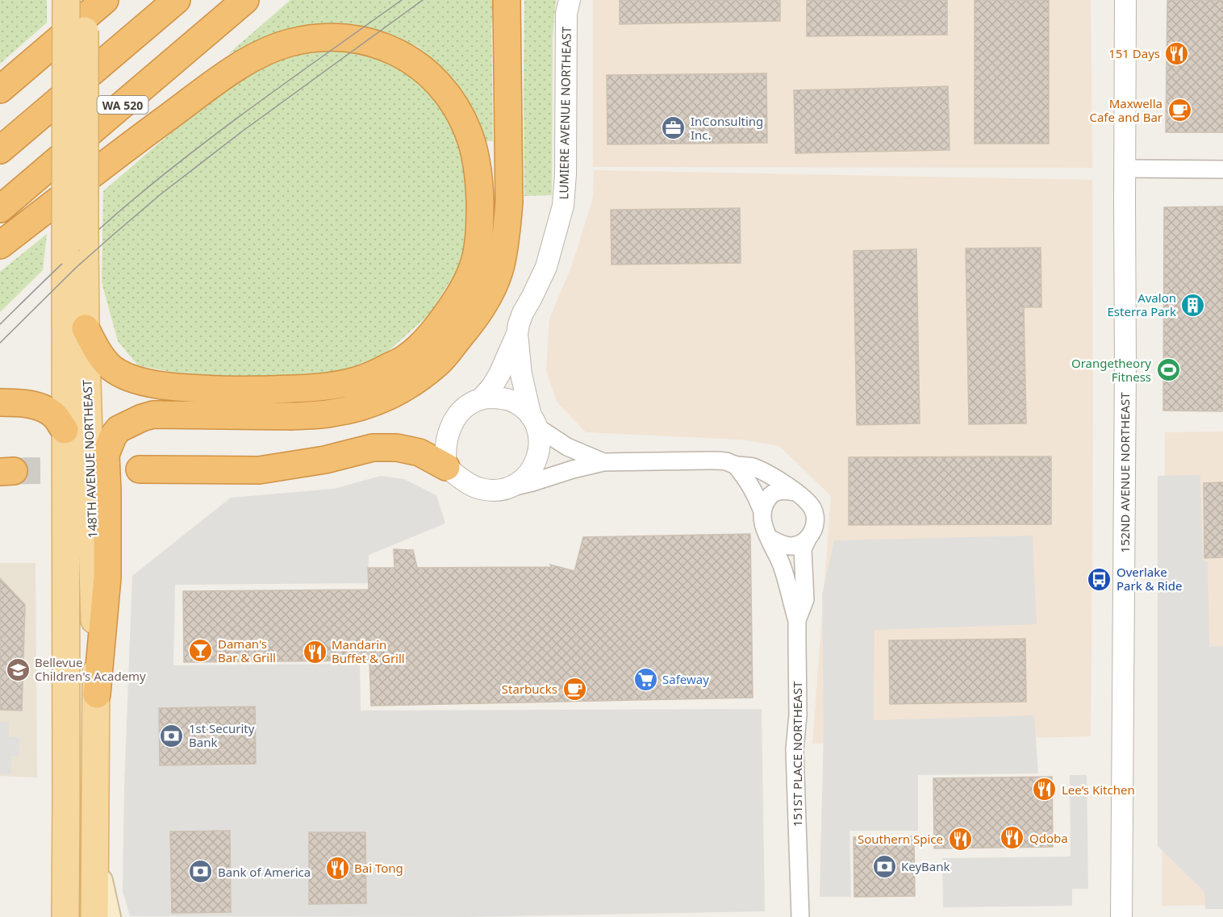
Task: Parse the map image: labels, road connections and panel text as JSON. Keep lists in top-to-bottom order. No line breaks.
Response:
{"streets":{"highway":["WA 520"],"main road":["148TH AVENUE NORTHEAST"],"street":["LUMIERE AVENUE NORTHEAST","152ND AVENUE NORTHEAST","151ST PLACE NORTHEAST"]},"places":{"restaurant":["151 Days","Mandarin Buffet & Grill","Lee’s Kitchen","Qdoba","Southern Spice","Bai Tong"],"cafe":["Maxwella Cafe and Bar","Starbucks"],"office":["InConsulting Inc."],"building":["Avalon Esterra Park"],"sports":["Orangetheory Fitness"],"bus stop":["Overlake Park & Ride"],"bar":["Daman's Bar & Grill"],"school or university":["Bellevue Children's Academy"],"supermarket":["Safeway"],"bank":["1st Security Bank","KeyBank","Bank of America"]}}
